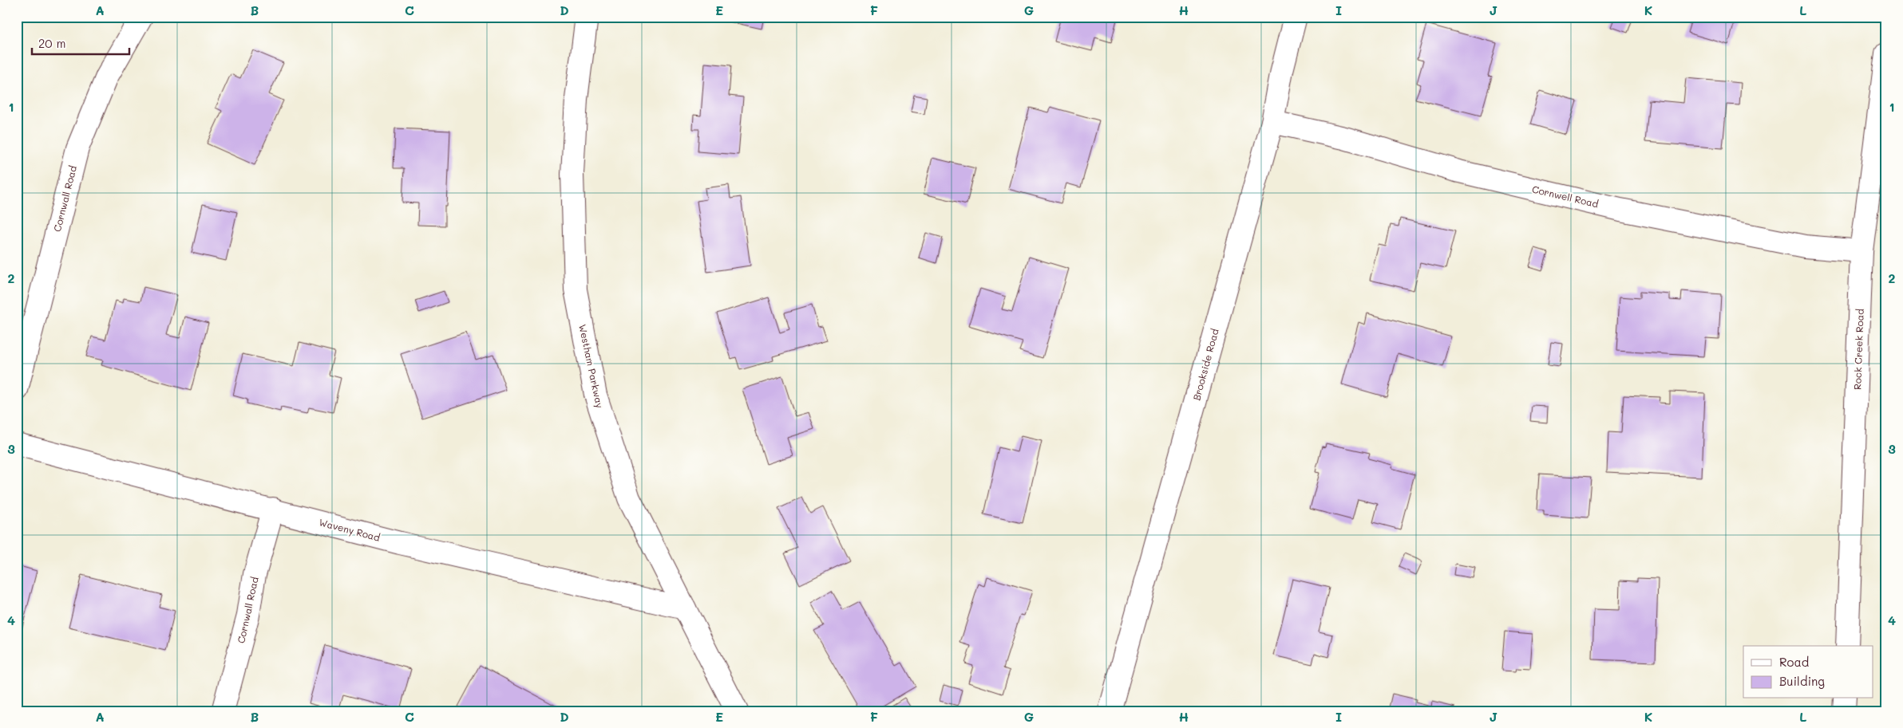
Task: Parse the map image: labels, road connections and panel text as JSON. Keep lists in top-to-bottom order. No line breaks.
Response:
{"streets":{"street":["Cornwell Road","Cornwall Road","Rock Creek Road","Brookside Road","Westham Parkway","Waveny Road"]},"crossings":[["Cornwell Road","Rock Creek Road"],["Cornwell Road","Brookside Road"],["Cornwall Road","Waveny Road"],["Westham Parkway","Waveny Road"]],"legend":["Road","Building"],"scale_bar":"20 m","grid":{"columns":["A","B","C","D","E","F","G","H","I","J","K","L"],"rows":["1","2","3","4"]}}
